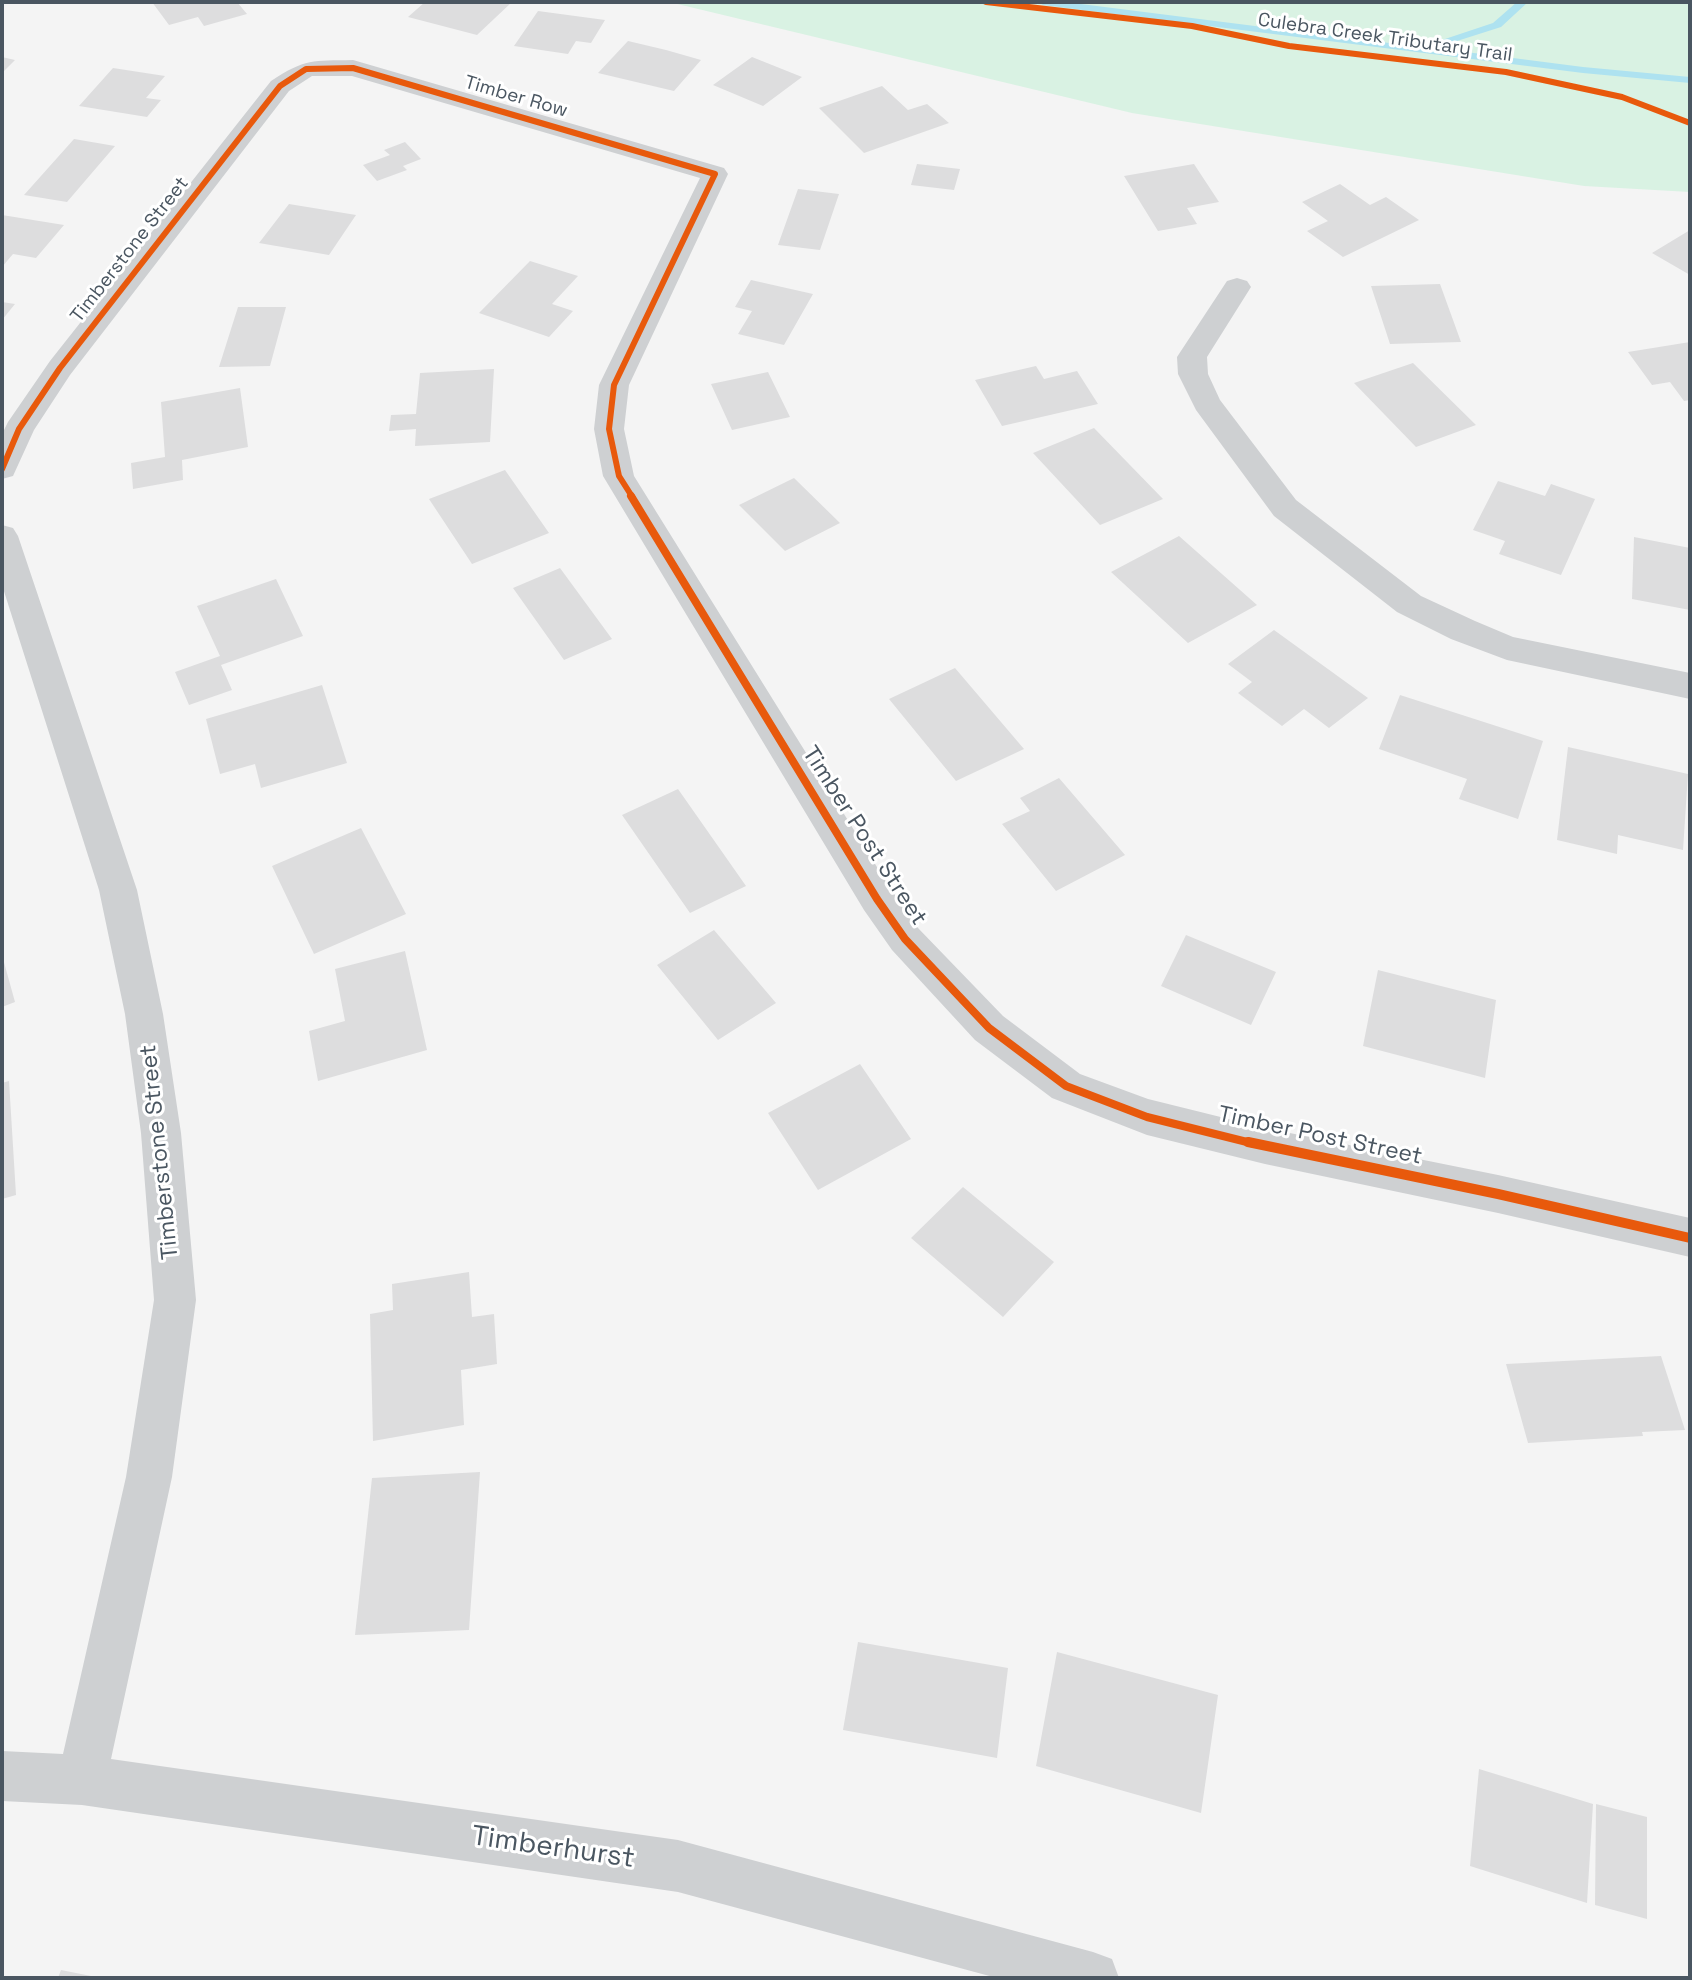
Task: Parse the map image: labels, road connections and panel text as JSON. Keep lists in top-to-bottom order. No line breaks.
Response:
{"streets":{"street":["Timber Row","Timberstone Street","Timber Post Street","Timberhurst"],"cycle path":["Culebra Creek Tributary Trail"]},"crossings":[["Timber Row","Timberstone Street"],["Timber Row","Timber Post Street"],["Timberstone Street","Timberhurst"]]}
